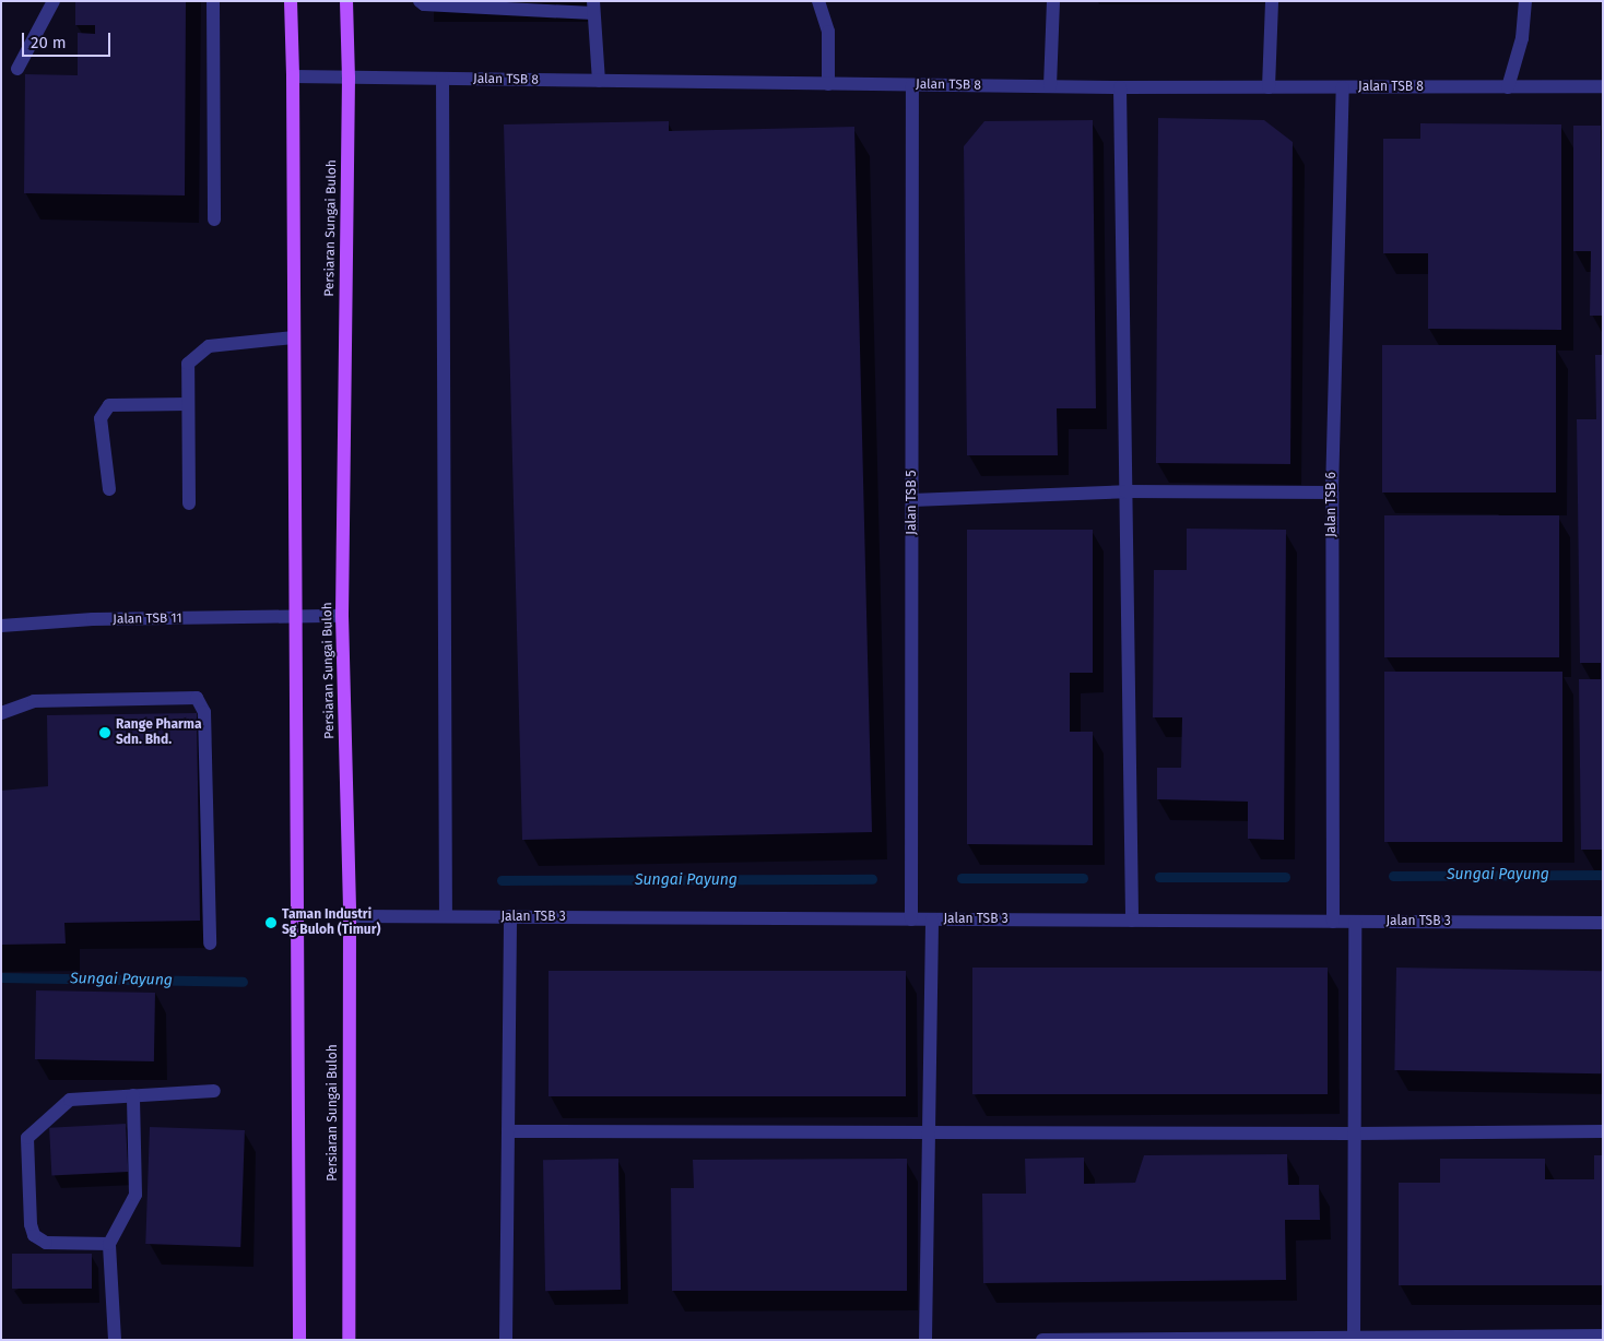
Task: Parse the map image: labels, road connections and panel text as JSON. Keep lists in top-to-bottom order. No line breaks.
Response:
{"streets":{"main road":["Persiaran Sungai Buloh"],"street":["Jalan TSB 8","Jalan TSB 5","Jalan TSB 6","Jalan TSB 11","Jalan TSB 3"]},"crossings":[["Jalan TSB 8","Persiaran Sungai Buloh"],["Jalan TSB 8","Jalan TSB 5"],["Jalan TSB 8","Jalan TSB 6"],["Persiaran Sungai Buloh","Jalan TSB 11"],["Persiaran Sungai Buloh","Jalan TSB 3"],["Jalan TSB 5","Jalan TSB 3"],["Jalan TSB 6","Jalan TSB 3"]],"water":["Sungai Payung"],"places":["Range Pharma Sdn. Bhd.","Taman Industri Sg Buloh (Timur)"],"scale_bar":"20 m"}
